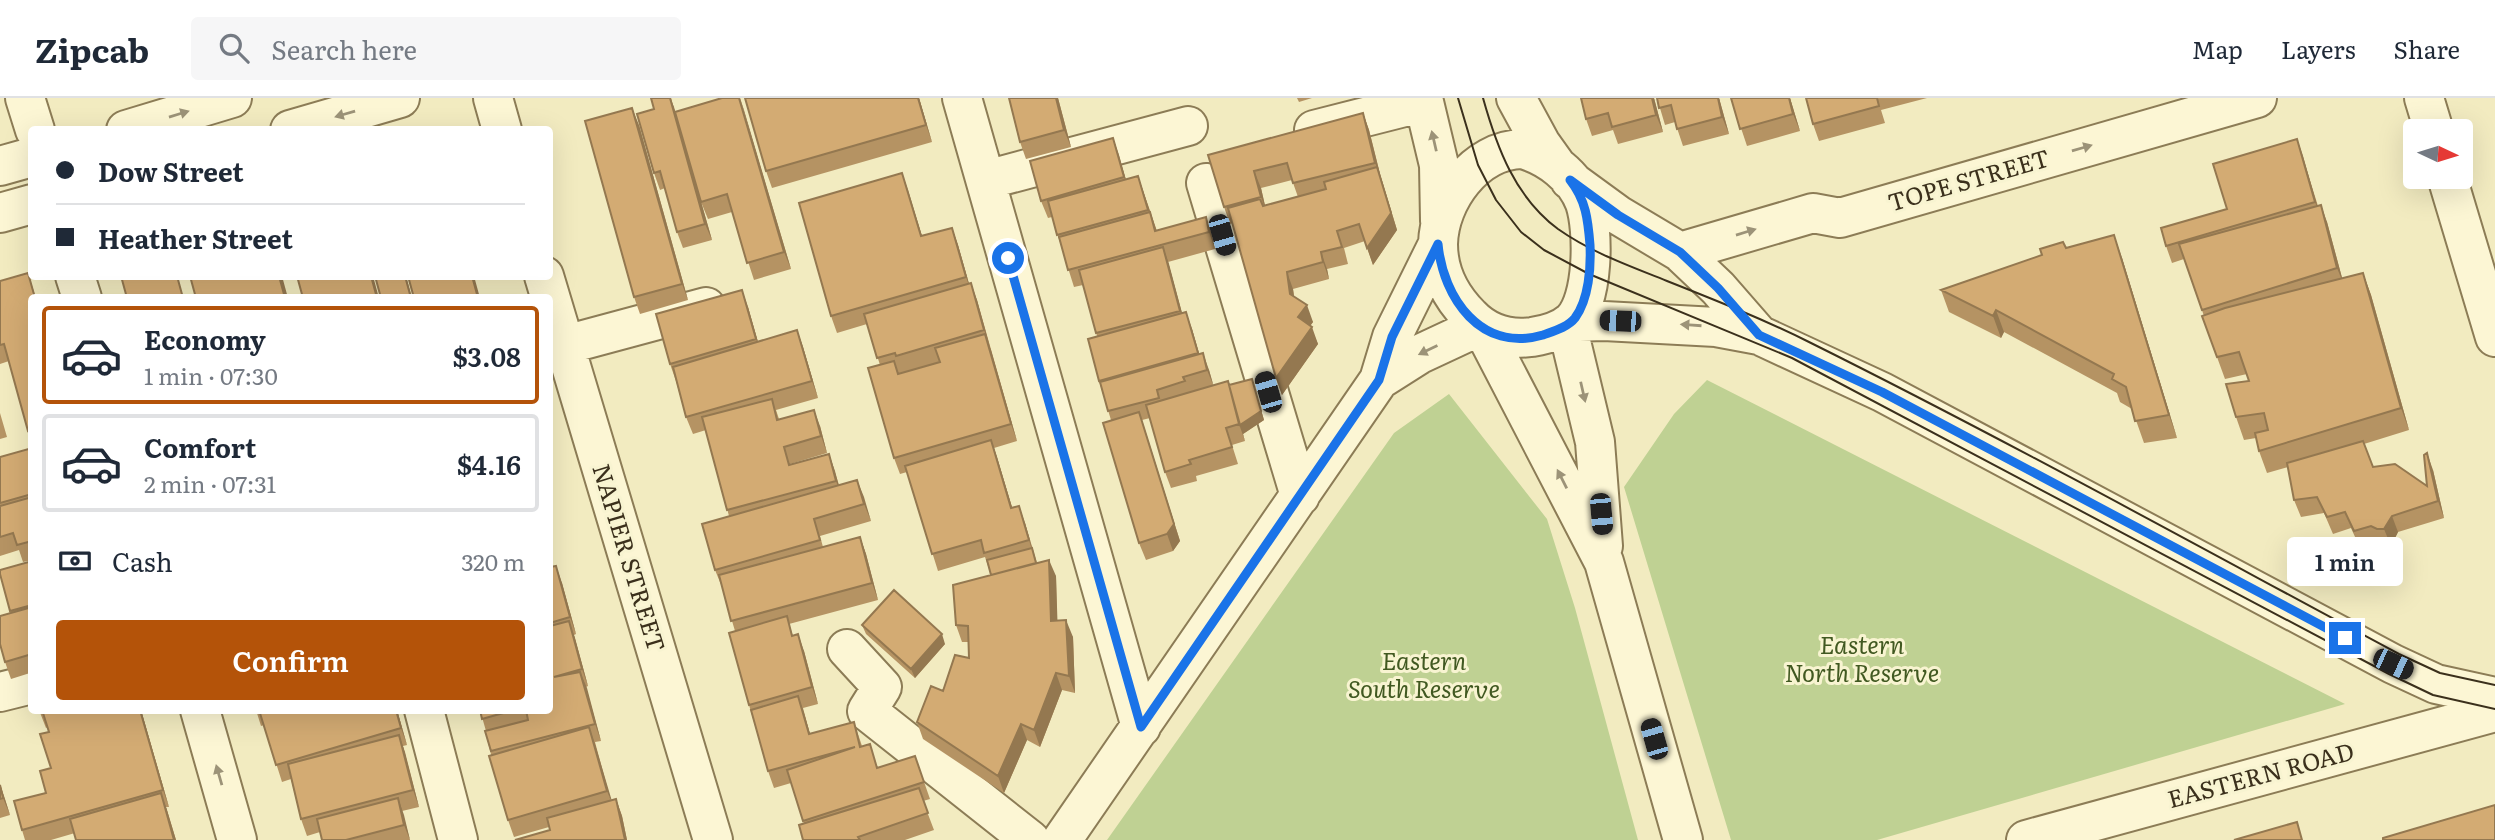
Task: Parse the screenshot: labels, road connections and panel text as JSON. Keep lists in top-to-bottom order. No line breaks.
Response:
{"streets":{"street":["TOPE STREET","NAPIER STREET","EASTERN ROAD"]},"one_way":["TOPE STREET"],"parks":["Eastern North Reserve","Eastern South Reserve"],"north":"right","page":{"header":"Zipcab","search":"Search here","nav":["Map","Layers","Share"],"banner":["Dow Street","Heather Street"],"list":[{"name":"Economy","note":"1 min · 07:30","value":"$3.08"},{"name":"Comfort","note":"2 min · 07:31","value":"$4.16"}],"pay":["Cash","320 m"],"bubble":"1 min","buttons":"Confirm"}}
